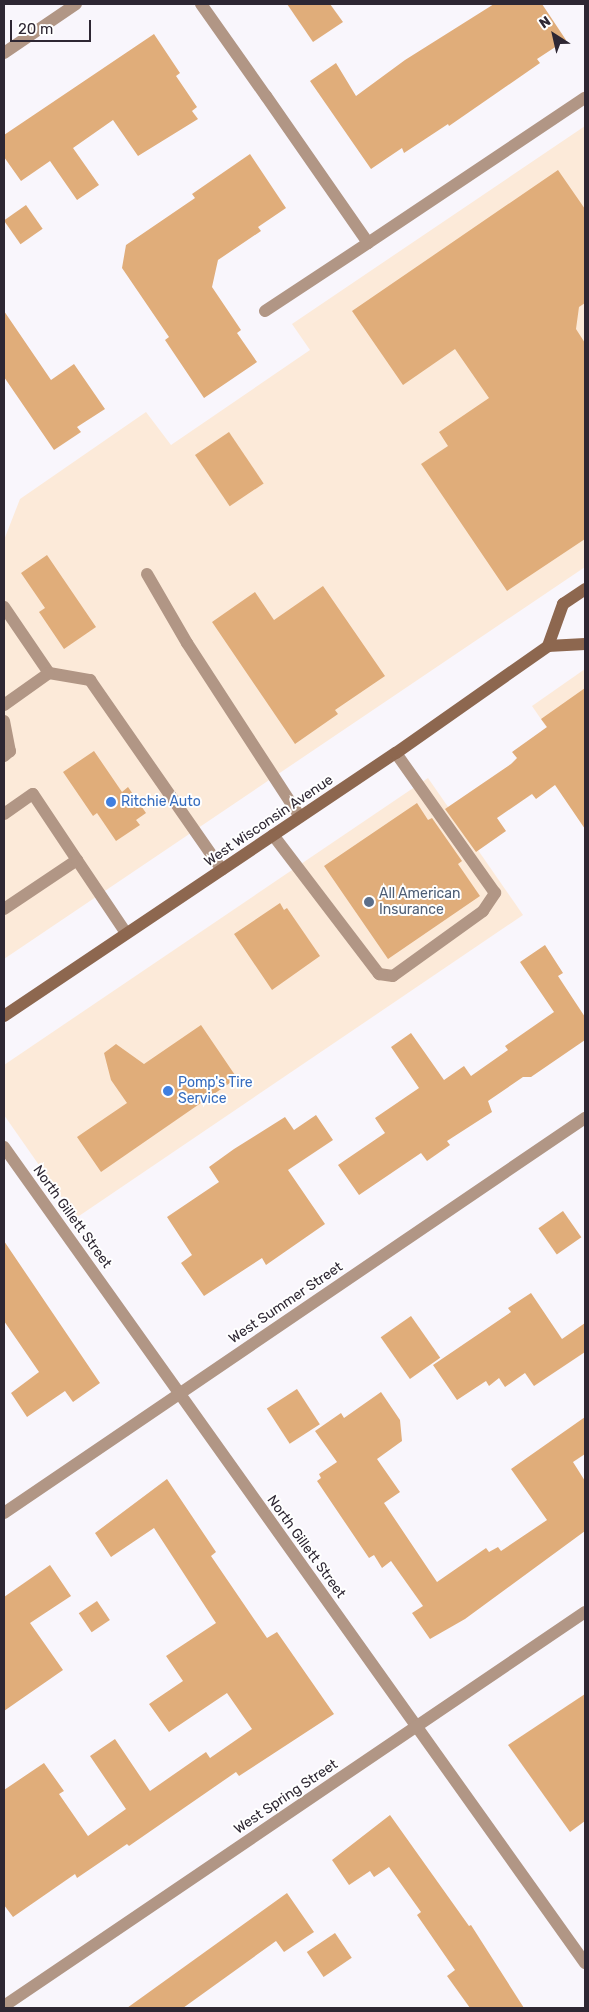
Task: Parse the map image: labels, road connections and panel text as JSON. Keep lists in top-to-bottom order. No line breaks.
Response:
{"streets":{"main road":["West Wisconsin Avenue"],"street":["North Gillett Street","West Summer Street","West Spring Street"]},"crossings":[["North Gillett Street","West Summer Street"],["North Gillett Street","West Spring Street"]],"places":["Ritchie Auto","All American Insurance","Pomp's Tire Service"],"scale_bar":"20 m","north":"top left"}
